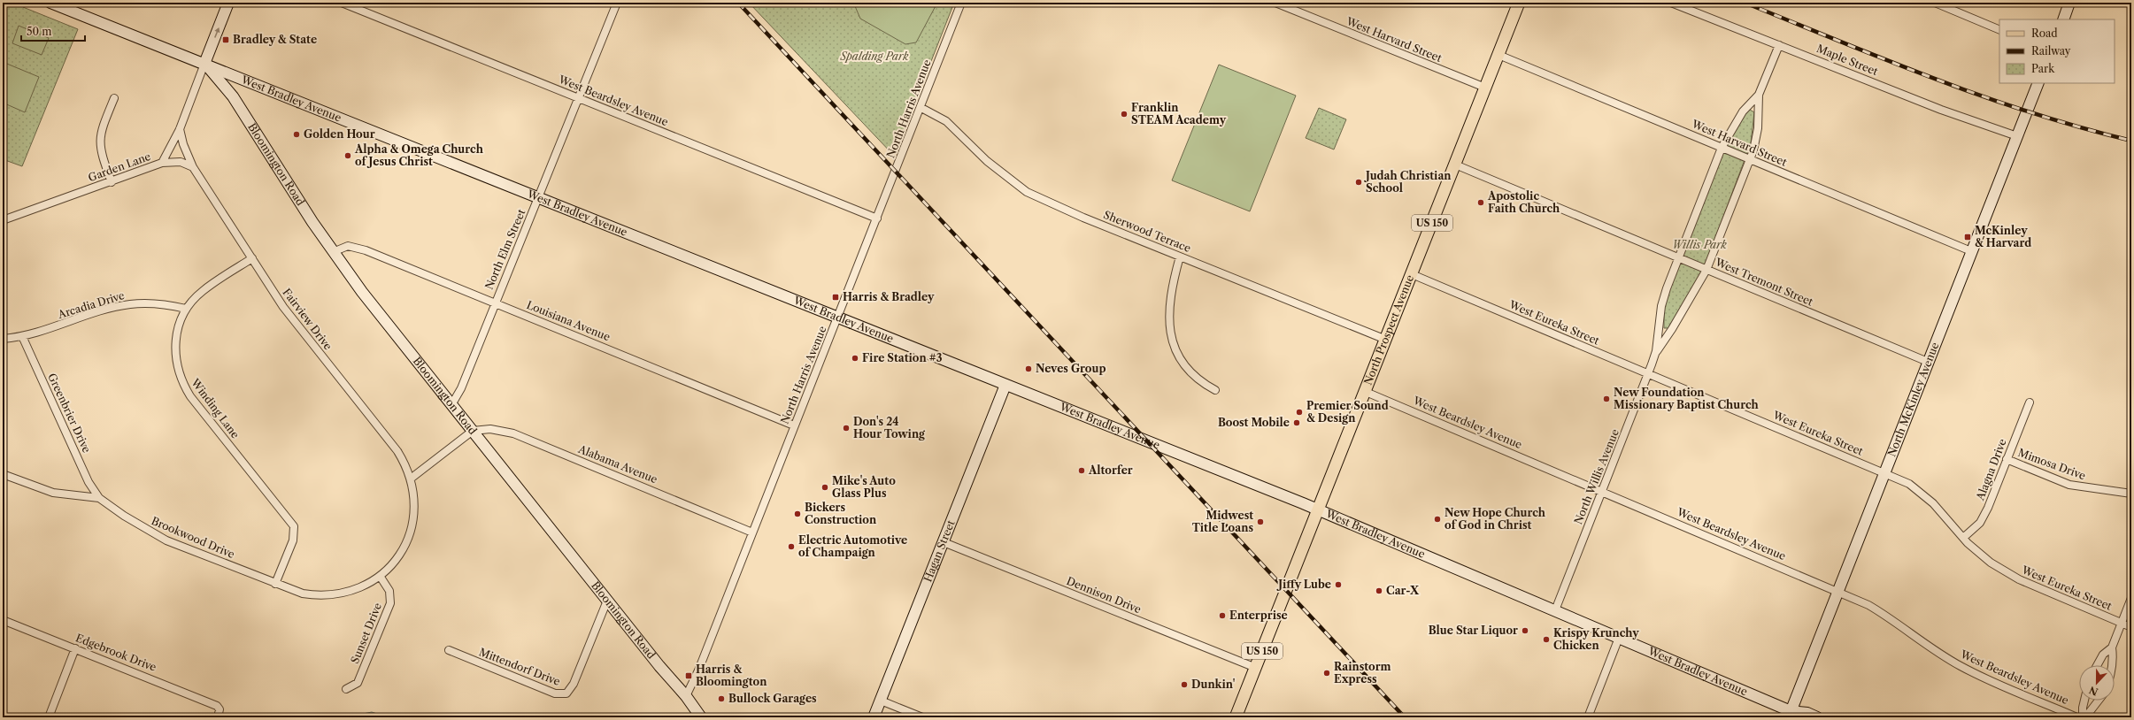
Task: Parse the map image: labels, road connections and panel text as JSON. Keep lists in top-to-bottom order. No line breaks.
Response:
{"streets":{"main road":["West Bradley Avenue","Bloomington Road","US 150","North Prospect Avenue","North McKinley Avenue","Hagan Street"],"street":["West Harvard Street","Maple Street","West Beardsley Avenue","North Harris Avenue","Garden Lane","Sherwood Terrace","North Elm Street","West Tremont Street","Arcadia Drive","Fairview Drive","Louisiana Avenue","West Eureka Street","Winding Lane","Greenbrier Drive","Alabama Avenue","Mimosa Drive","Alagna Drive","North Willis Avenue","Brookwood Drive","Dennison Drive","Sunset Drive","Edgebrook Drive","Mittendorf Drive"]},"crossings":[["West Harvard Street","North Prospect Avenue"],["West Harvard Street","North McKinley Avenue"],["West Harvard Street","North Willis Avenue"],["Maple Street","North McKinley Avenue"],["Maple Street","North Willis Avenue"],["West Bradley Avenue","North Harris Avenue"],["West Bradley Avenue","Bloomington Road"],["West Bradley Avenue","Garden Lane"],["West Bradley Avenue","North Elm Street"],["West Bradley Avenue","North Prospect Avenue"],["West Bradley Avenue","North McKinley Avenue"],["West Bradley Avenue","North Willis Avenue"],["West Bradley Avenue","Hagan Street"],["West Beardsley Avenue","North Harris Avenue"],["West Beardsley Avenue","North Elm Street"],["West Beardsley Avenue","North Prospect Avenue"],["West Beardsley Avenue","North McKinley Avenue"],["West Beardsley Avenue","North Willis Avenue"],["North Harris Avenue","Bloomington Road"],["North Harris Avenue","Sherwood Terrace"],["North Harris Avenue","Louisiana Avenue"],["North Harris Avenue","Alabama Avenue"],["Bloomington Road","Garden Lane"],["Bloomington Road","North Elm Street"],["Bloomington Road","Louisiana Avenue"],["Bloomington Road","Alabama Avenue"],["Bloomington Road","Mittendorf Drive"],["Garden Lane","Fairview Drive"],["Sherwood Terrace","North Prospect Avenue"],["North Elm Street","Louisiana Avenue"],["West Tremont Street","North Prospect Avenue"],["West Tremont Street","North McKinley Avenue"],["West Tremont Street","North Willis Avenue"],["Arcadia Drive","Winding Lane"],["Arcadia Drive","Greenbrier Drive"],["Fairview Drive","Winding Lane"],["West Eureka Street","North Prospect Avenue"],["West Eureka Street","North McKinley Avenue"],["West Eureka Street","Alagna Drive"],["West Eureka Street","North Willis Avenue"],["North Prospect Avenue","Dennison Drive"],["Winding Lane","Brookwood Drive"],["Greenbrier Drive","Brookwood Drive"],["Mimosa Drive","Alagna Drive"],["Brookwood Drive","Sunset Drive"],["Hagan Street","Dennison Drive"]],"parks":["Spalding Park","Willis Park"],"places":{"transit":["Bradley & State","McKinley & Harvard","Harris & Bradley","Harris & Bloomington"],"other":["Franklin STEAM Academy","Golden Hour","Alpha & Omega Church of Jesus Christ","Judah Christian School","Apostolic Faith Church","Fire Station #3","Neves Group","New Foundation Missionary Baptist Church","Premier Sound & Design","Boost Mobile","Don's 24 Hour Towing","Altorfer","Mike's Auto Glass Plus","Bickers Construction","New Hope Church of God in Christ","Midwest Title Loans","Electric Automotive of Champaign","Jiffy Lube","Car-X","Enterprise","Blue Star Liquor","Krispy Krunchy Chicken","Rainstorm Express","Dunkin'","Bullock Garages"]},"legend":["Road","Railway","Park"],"scale_bar":"50 m","north":"bottom"}
